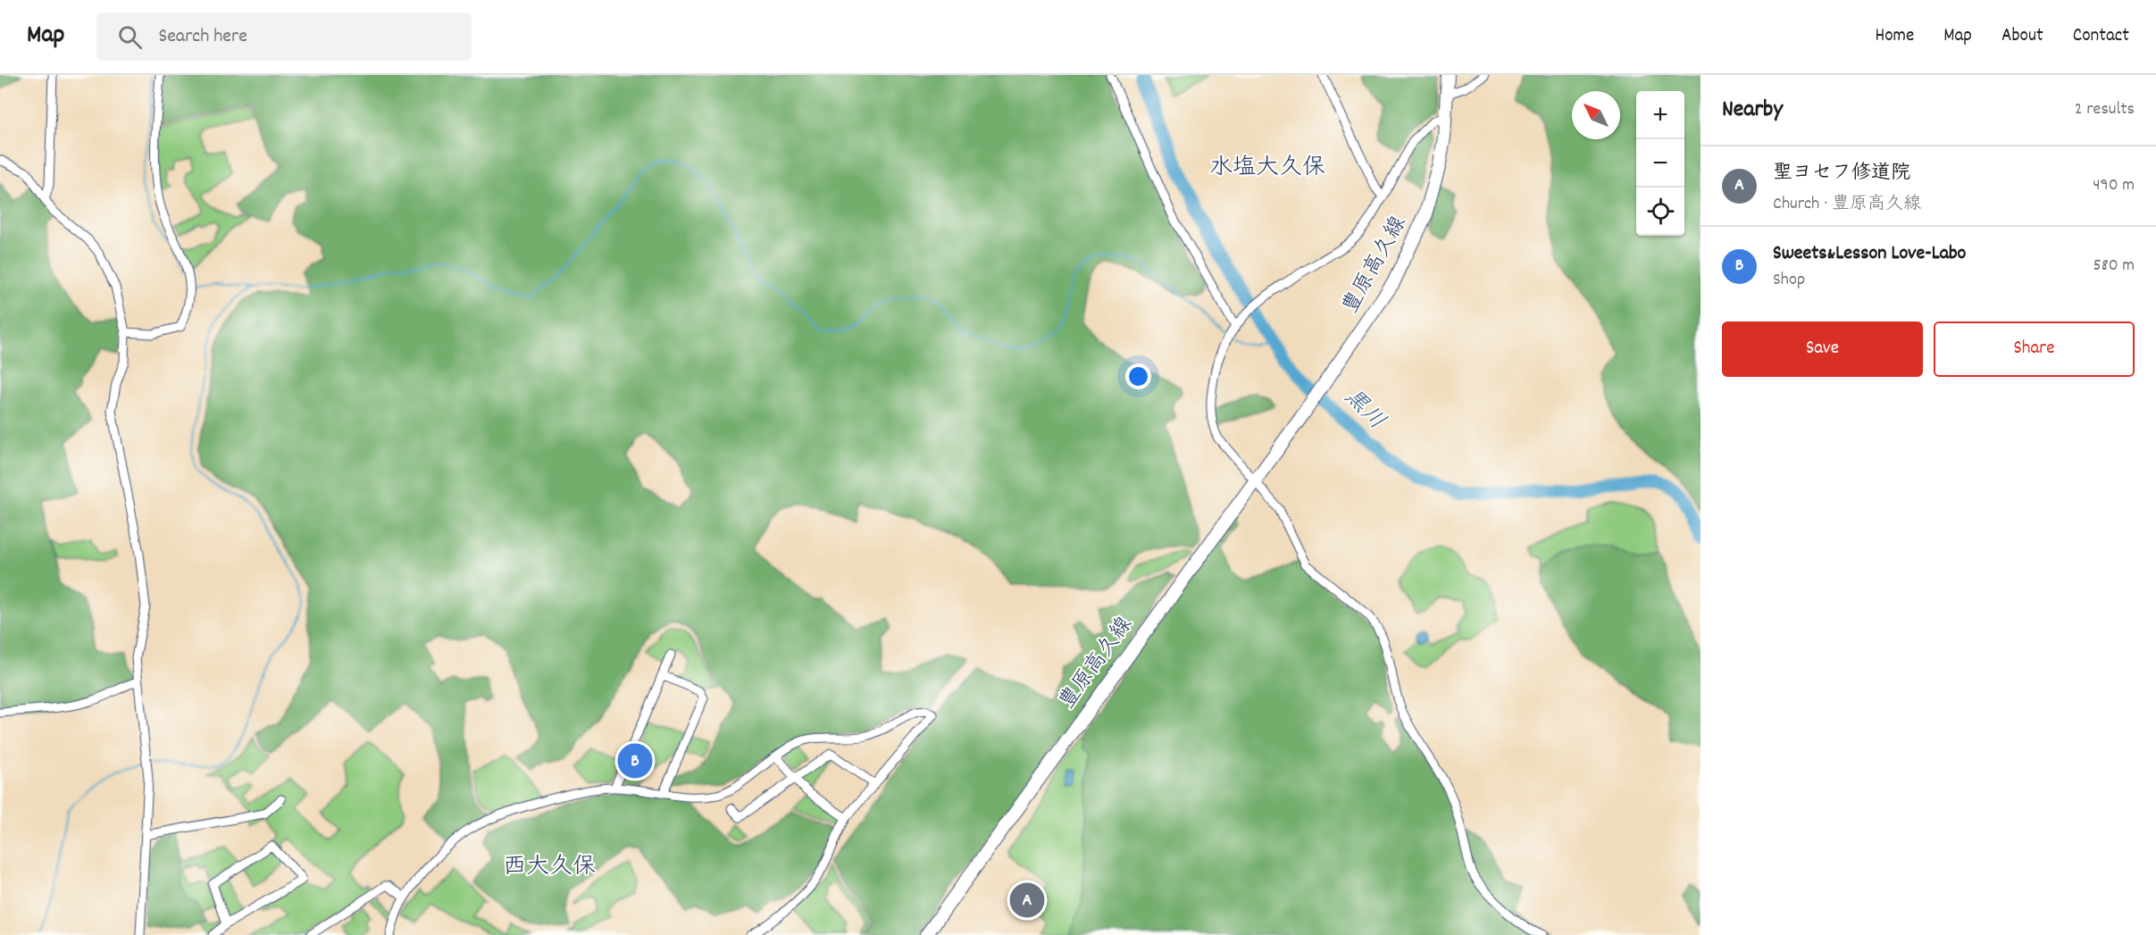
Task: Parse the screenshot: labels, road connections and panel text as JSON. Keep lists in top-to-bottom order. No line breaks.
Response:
{"streets":{"main road":["豊原高久線"]},"districts":["水塩大久保","西大久保"],"water":["黒川"],"north":"top left","page":{"header":"Map","search":"Search here","nav":["Home","Map","About","Contact"],"heading":["Nearby","2 results"],"map_buttons":["+","−"],"list":[{"mark":"A","name":"聖ヨセフ修道院","note":"Church · 豊原高久線","value":"490 m"},{"mark":"B","name":"Sweets&Lesson Love-Labo","note":"Shop","value":"580 m"}],"buttons":["Save","Share"],"pins":["B","A"]}}
